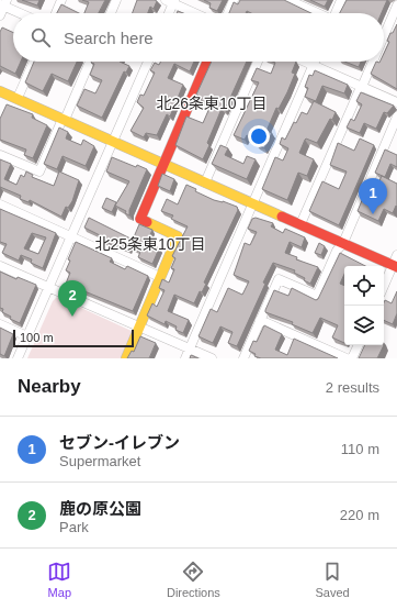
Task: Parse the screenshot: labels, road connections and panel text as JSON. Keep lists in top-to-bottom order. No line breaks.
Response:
{"districts":["北26条東10丁目","北25条東10丁目"],"scale_bar":"100 m","page":{"search":"Search here","pins":["1","2"],"scale":"100 m","heading":["Nearby","2 results"],"list":[{"mark":"1","name":"セブン-イレブン","note":"Supermarket","value":"110 m"},{"mark":"2","name":"鹿の原公園","note":"Park","value":"220 m"}],"nav":["Map","Directions","Saved"]}}
